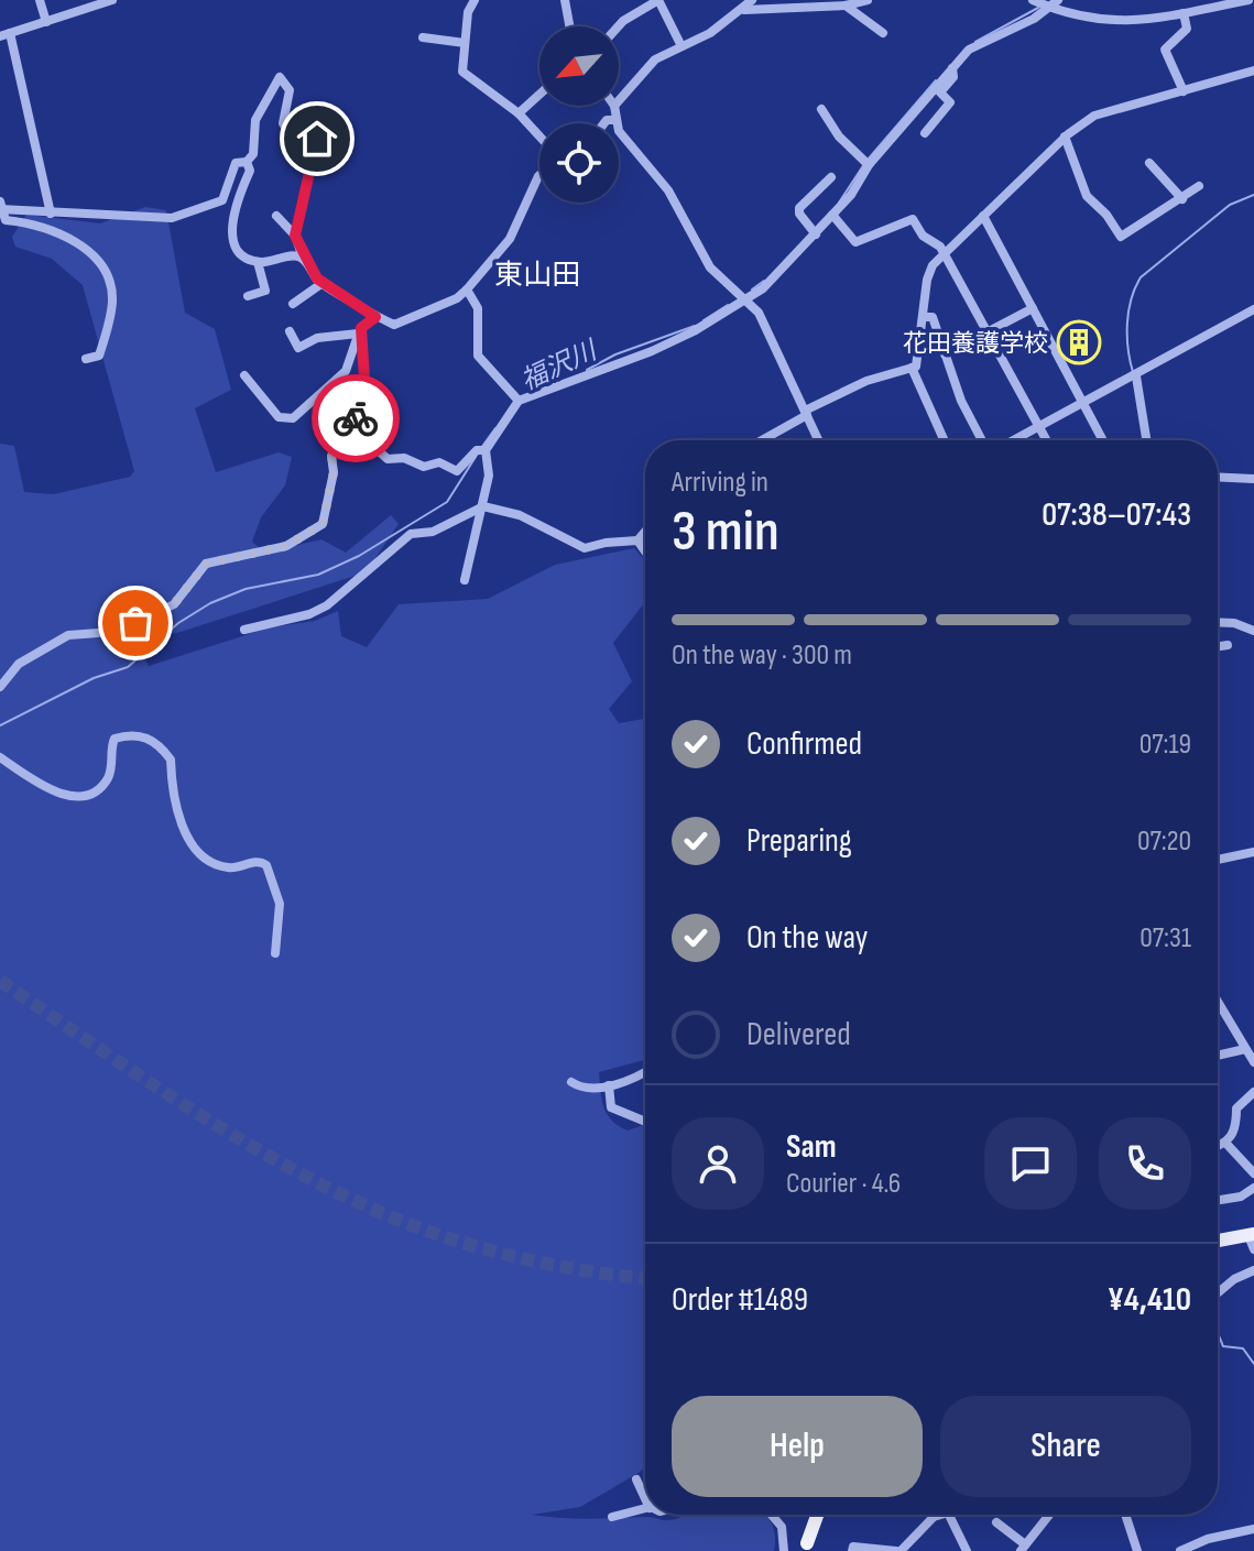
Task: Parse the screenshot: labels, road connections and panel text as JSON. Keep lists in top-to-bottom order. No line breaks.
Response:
{"districts":["東山田"],"water":["福沢川"],"places":{"building":["花田養護学校"]},"north":"bottom left","page":{"heading":["3 min","Arriving in","07:38–07:43"],"panel":["Sam","Courier · 4.6","Order #1489","¥4,410"],"bar":"On the way · 300 m","list":[["Confirmed","07:19"],["Preparing","07:20"],["On the way","07:31"],"Delivered"],"buttons":["Help","Share"]}}
